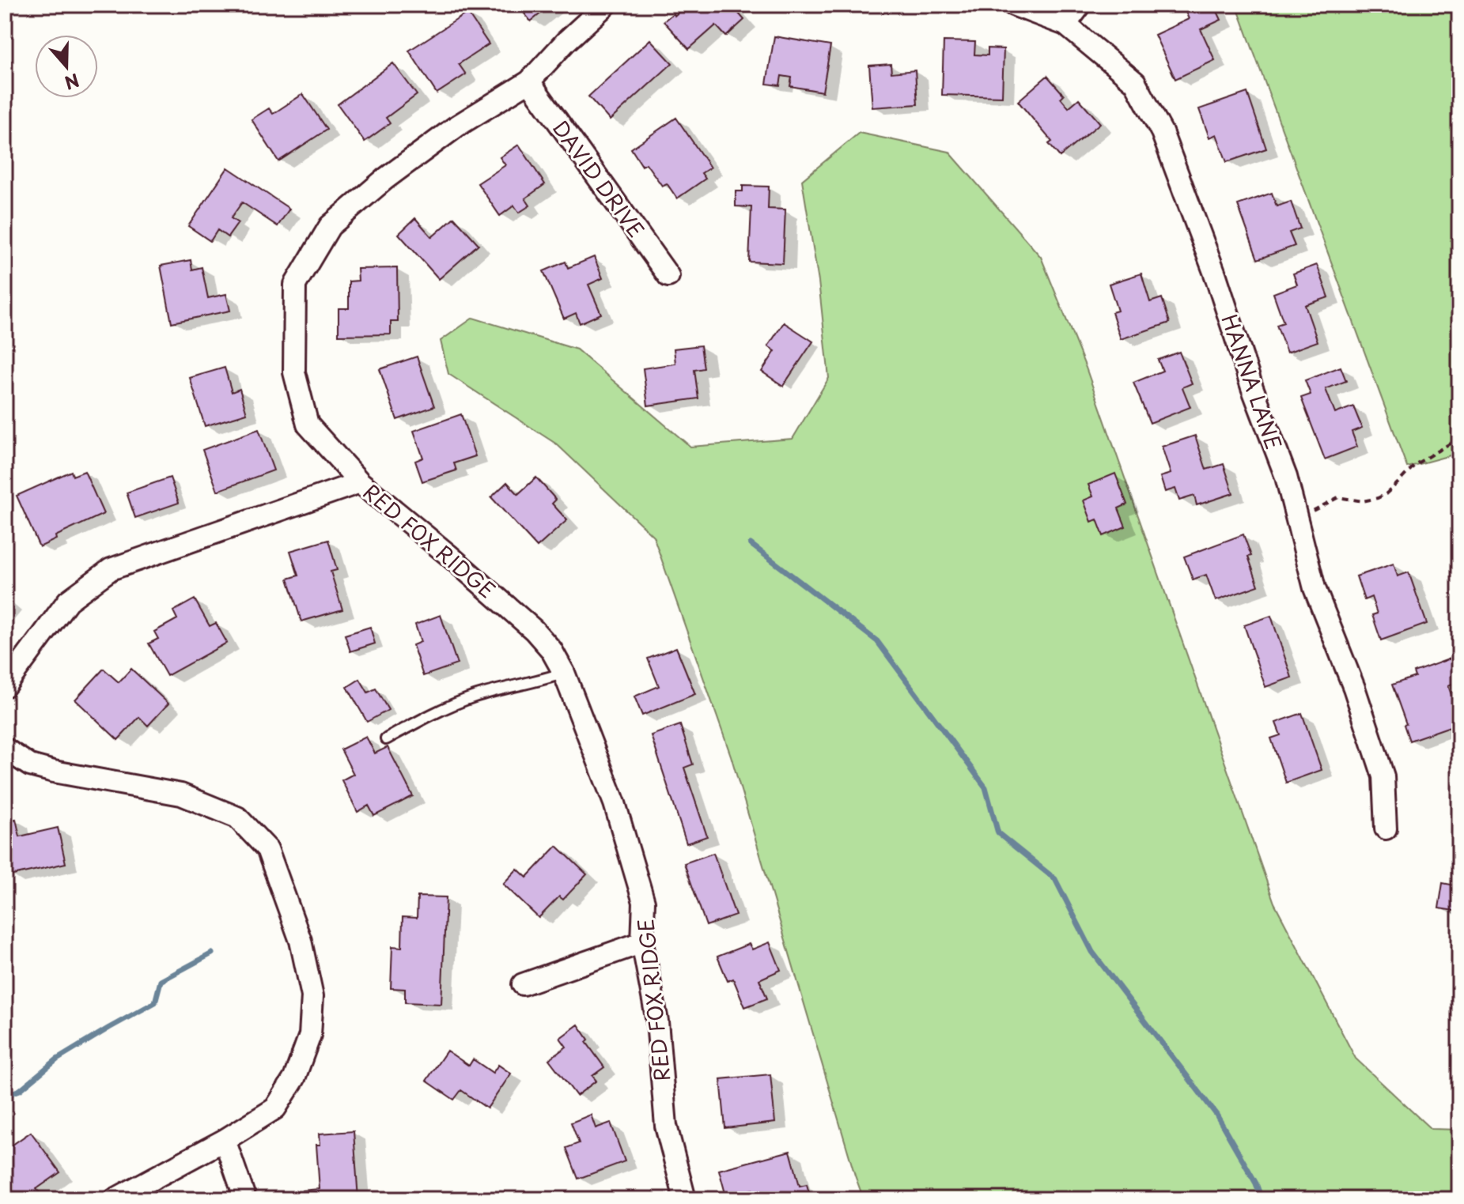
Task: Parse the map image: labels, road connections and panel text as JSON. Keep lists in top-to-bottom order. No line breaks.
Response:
{"streets":{"street":["DAVID DRIVE","HANNA LANE","RED FOX RIDGE"]},"crossings":[["DAVID DRIVE","RED FOX RIDGE"]],"north":"bottom"}
